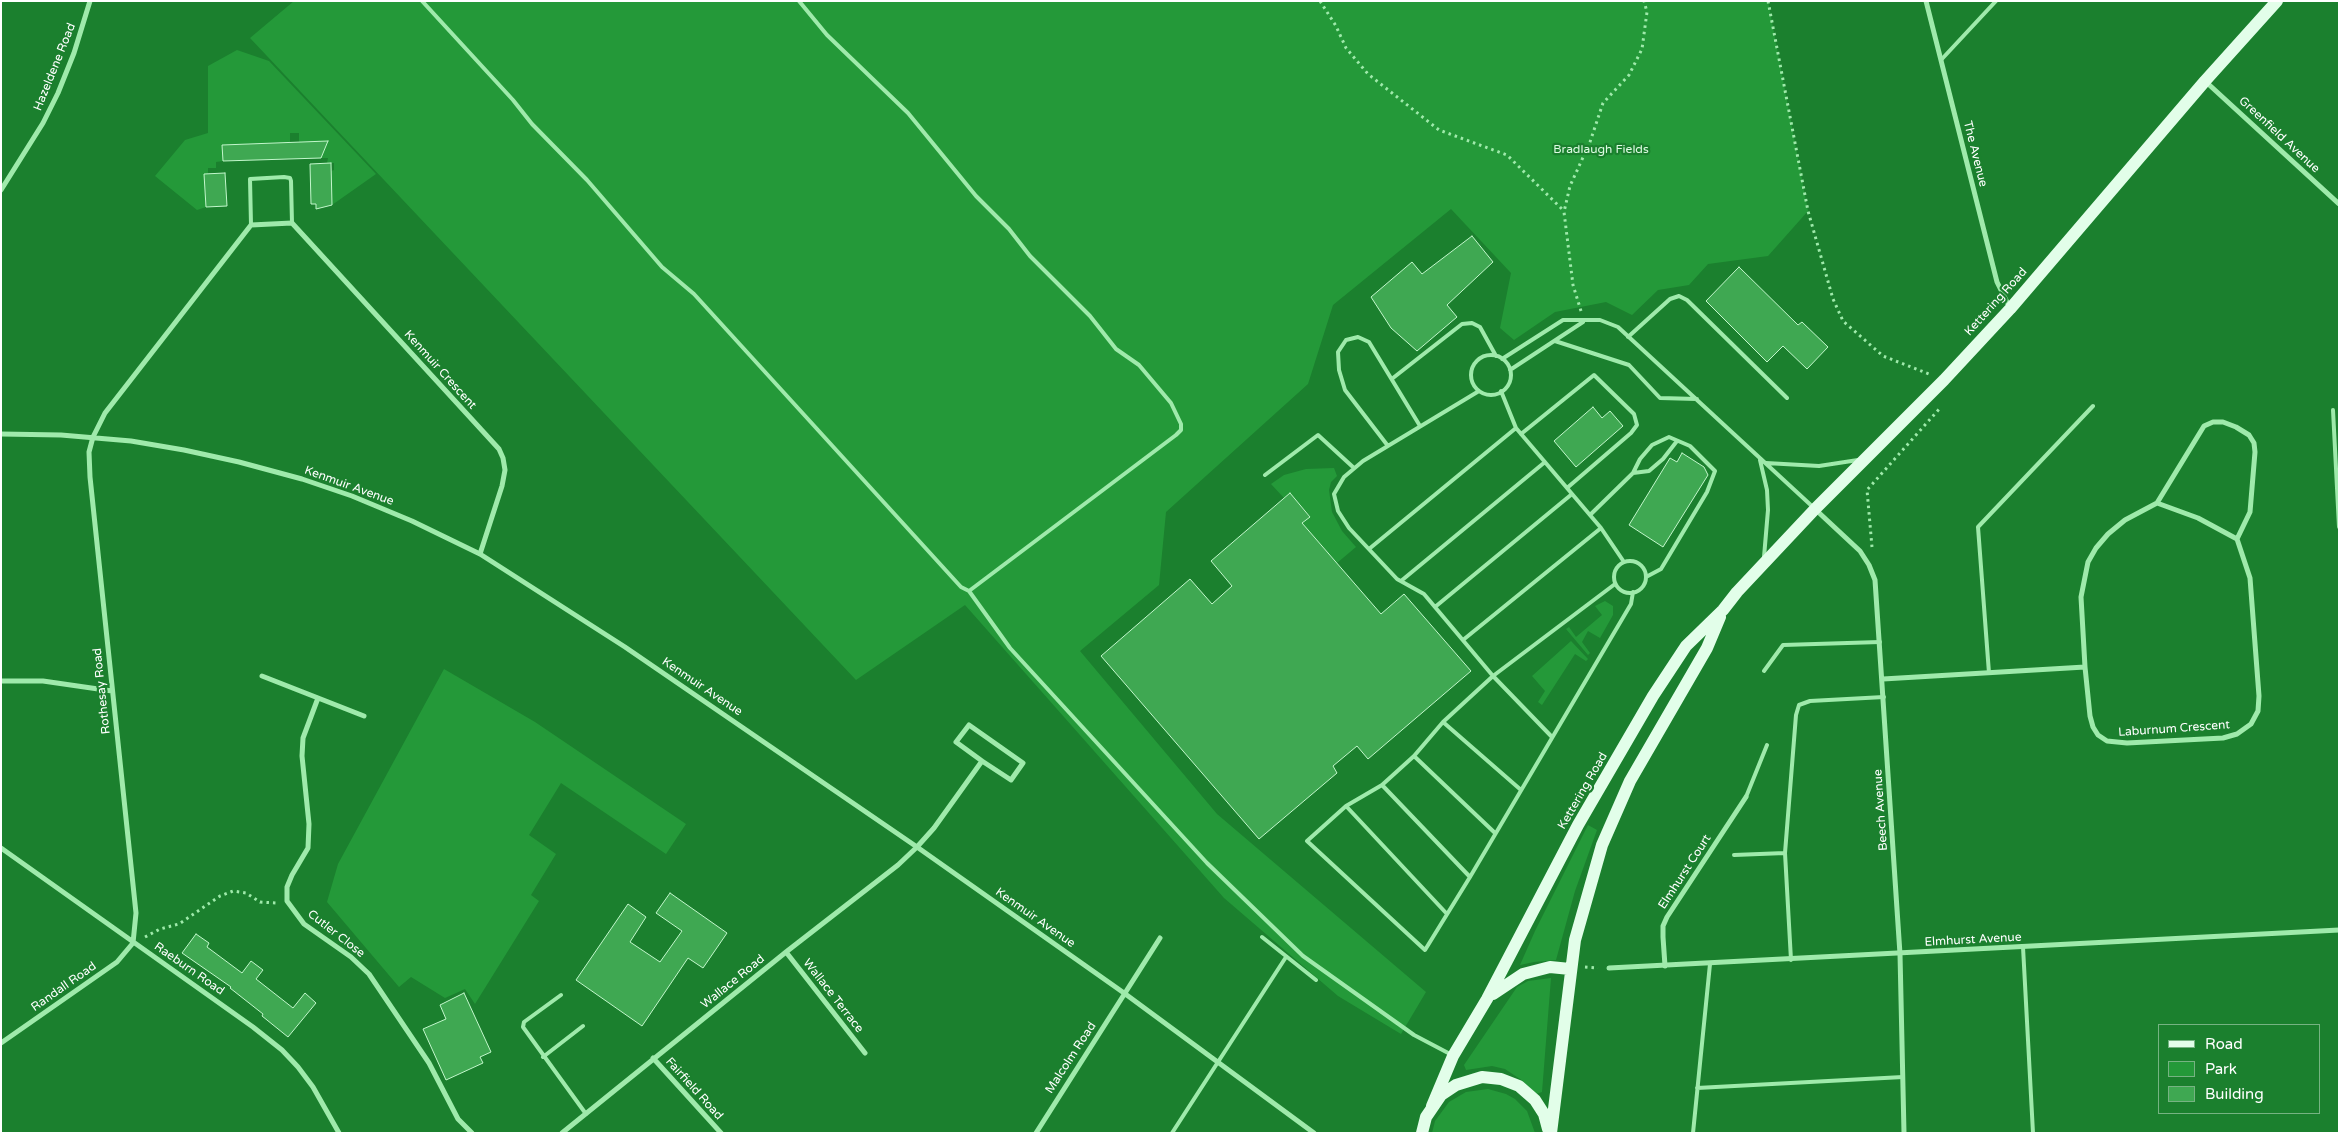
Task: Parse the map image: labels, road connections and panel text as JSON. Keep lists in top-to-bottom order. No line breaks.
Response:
{"streets":{"main road":["Kettering Road"],"street":["Hazeldene Road","Greenfield Avenue","The Avenue","Kenmuir Crescent","Kenmuir Avenue","Rothesay Road","Laburnum Crescent","Beech Avenue","Elmhurst Court","Cutler Close","Elmhurst Avenue","Raeburn Road","Wallace Road","Randall Road","Wallace Terrace","Malcolm Road","Fairfield Road"]},"crossings":[["Greenfield Avenue","Kettering Road"],["The Avenue","Kettering Road"],["Kettering Road","Beech Avenue"],["Kenmuir Crescent","Kenmuir Avenue"],["Kenmuir Avenue","Rothesay Road"],["Kenmuir Avenue","Wallace Road"],["Kenmuir Avenue","Malcolm Road"],["Rothesay Road","Raeburn Road"],["Rothesay Road","Randall Road"],["Beech Avenue","Elmhurst Avenue"],["Elmhurst Court","Elmhurst Avenue"],["Raeburn Road","Randall Road"],["Wallace Road","Wallace Terrace"],["Wallace Road","Fairfield Road"]],"parks":["Bradlaugh Fields"],"legend":["Road","Park","Building"]}
